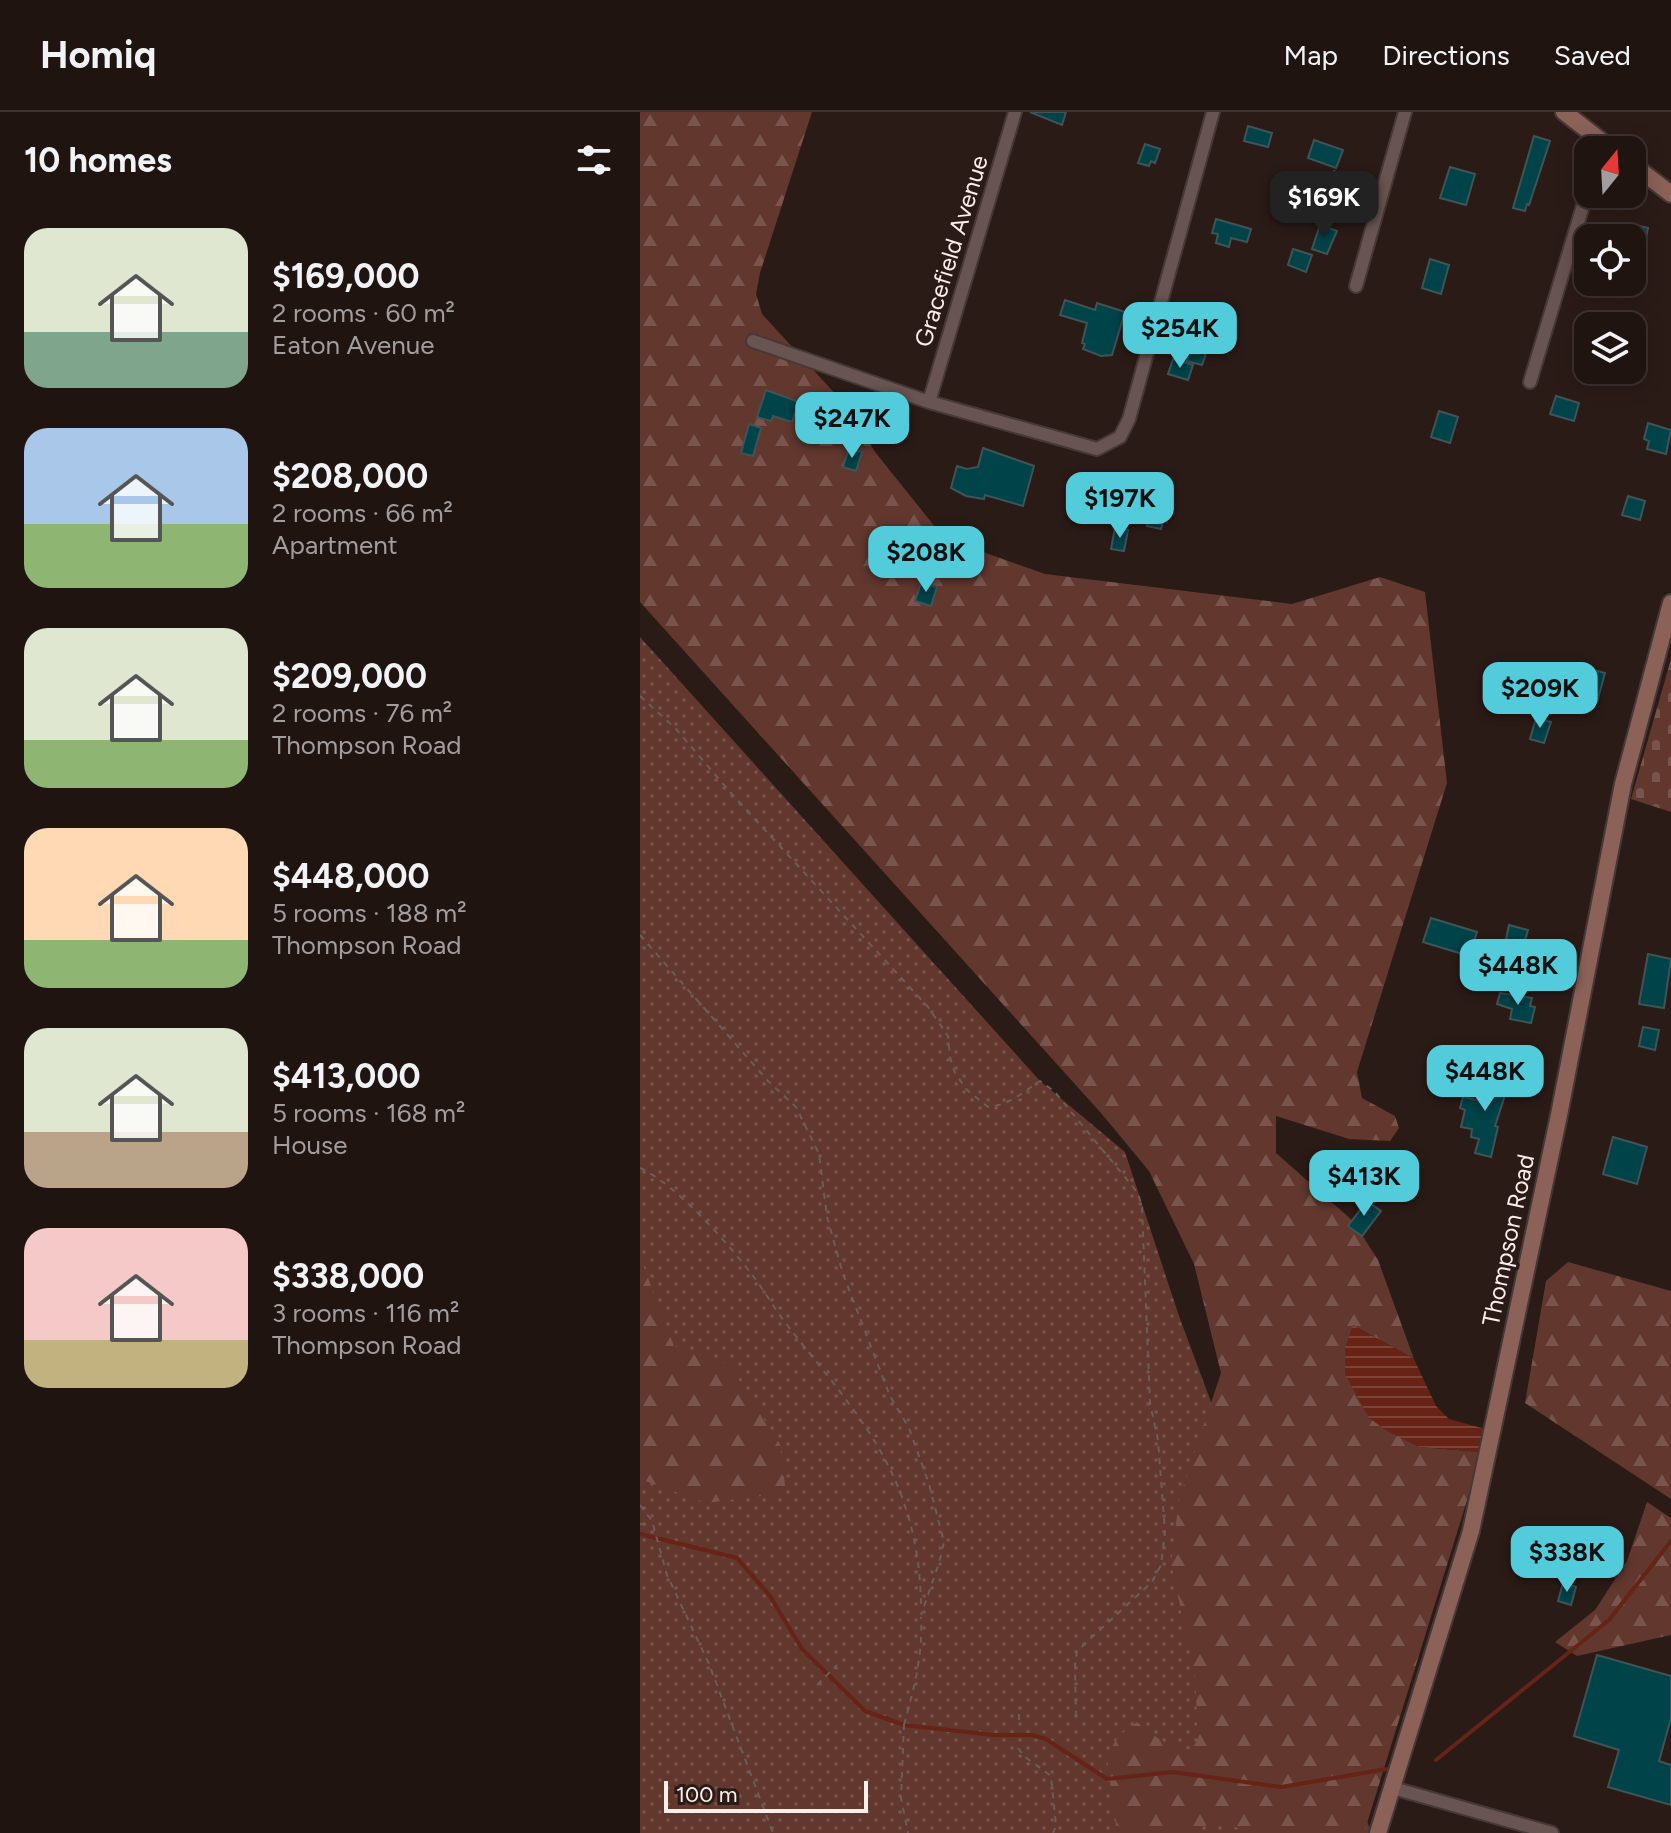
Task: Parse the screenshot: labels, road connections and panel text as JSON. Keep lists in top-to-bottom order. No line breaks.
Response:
{"streets":{"main road":["Thompson Road"],"street":["Gracefield Avenue"]},"scale_bar":"100 m","north":"top","page":{"header":"Homiq","nav":["Map","Directions","Saved"],"heading":"10 homes","price":["$169K","$254K","$247K","$197K","$208K","$209K","$448K","$448K","$413K","$338K"],"list":[{"name":"$169,000","note":"2 rooms · 60 m² · Eaton Avenue"},{"name":"$208,000","note":"2 rooms · 66 m² · Apartment"},{"name":"$209,000","note":"2 rooms · 76 m² · Thompson Road"},{"name":"$448,000","note":"5 rooms · 188 m² · Thompson Road"},{"name":"$413,000","note":"5 rooms · 168 m² · House"},{"name":"$338,000","note":"3 rooms · 116 m² · Thompson Road"}],"scale":"100 m"}}
